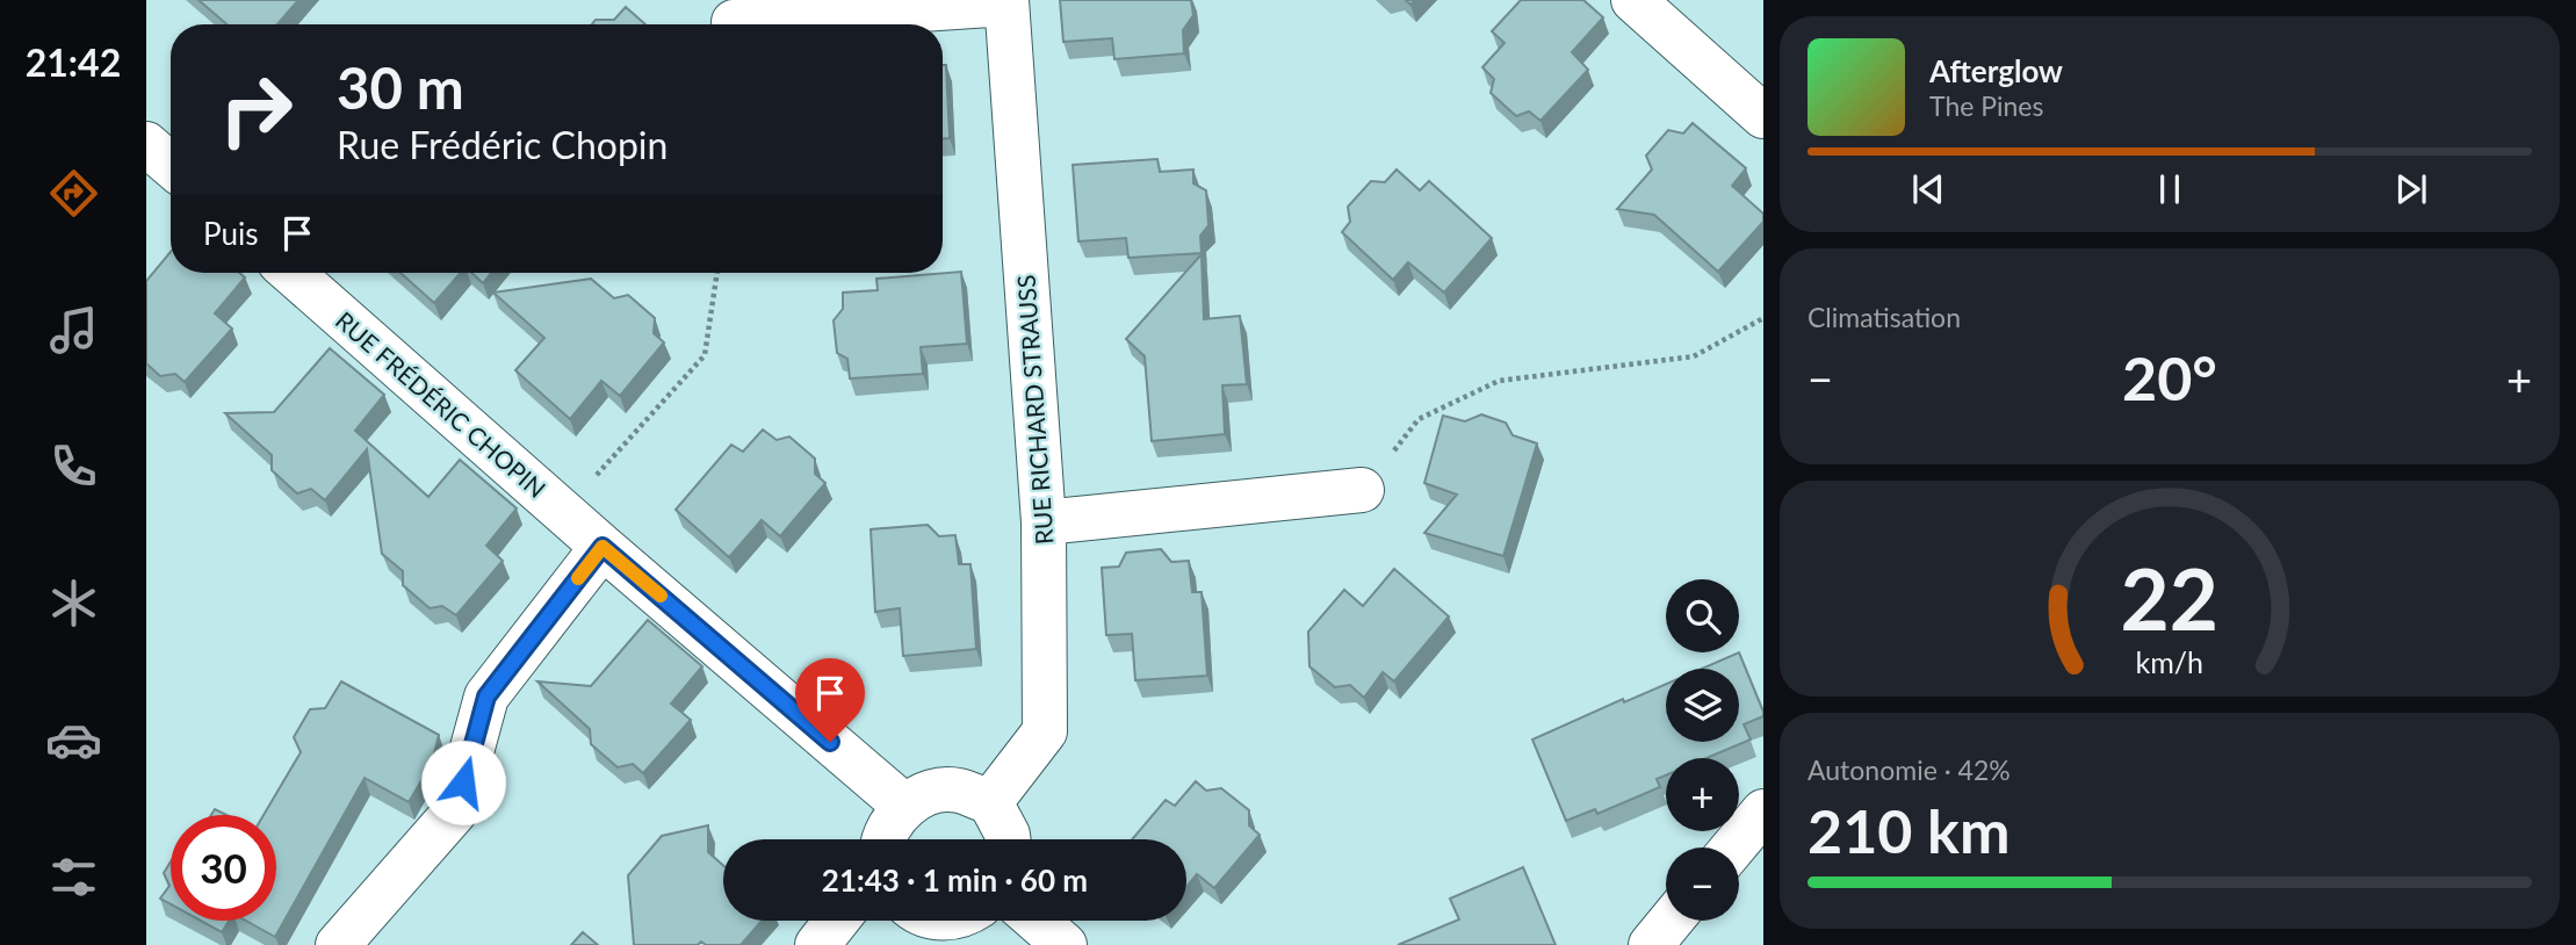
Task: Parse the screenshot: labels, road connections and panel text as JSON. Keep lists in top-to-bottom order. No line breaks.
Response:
{"streets":{"street":["RUE FRÉDÉRIC CHOPIN","RUE RICHARD STRAUSS"]},"page":{"tabs":"21:42","turn":["30 m","Rue Frédéric Chopin"],"song":["Afterglow","The Pines"],"then":"Puis","tile":["Climatisation",["Autonomie · 42%","210 km"]],"heat":["−","20°","+"],"map_buttons":["+","−"],"limit":"30","trip":"21:43 · 1 min · 60 m","gauge":["22","km/h"]}}
